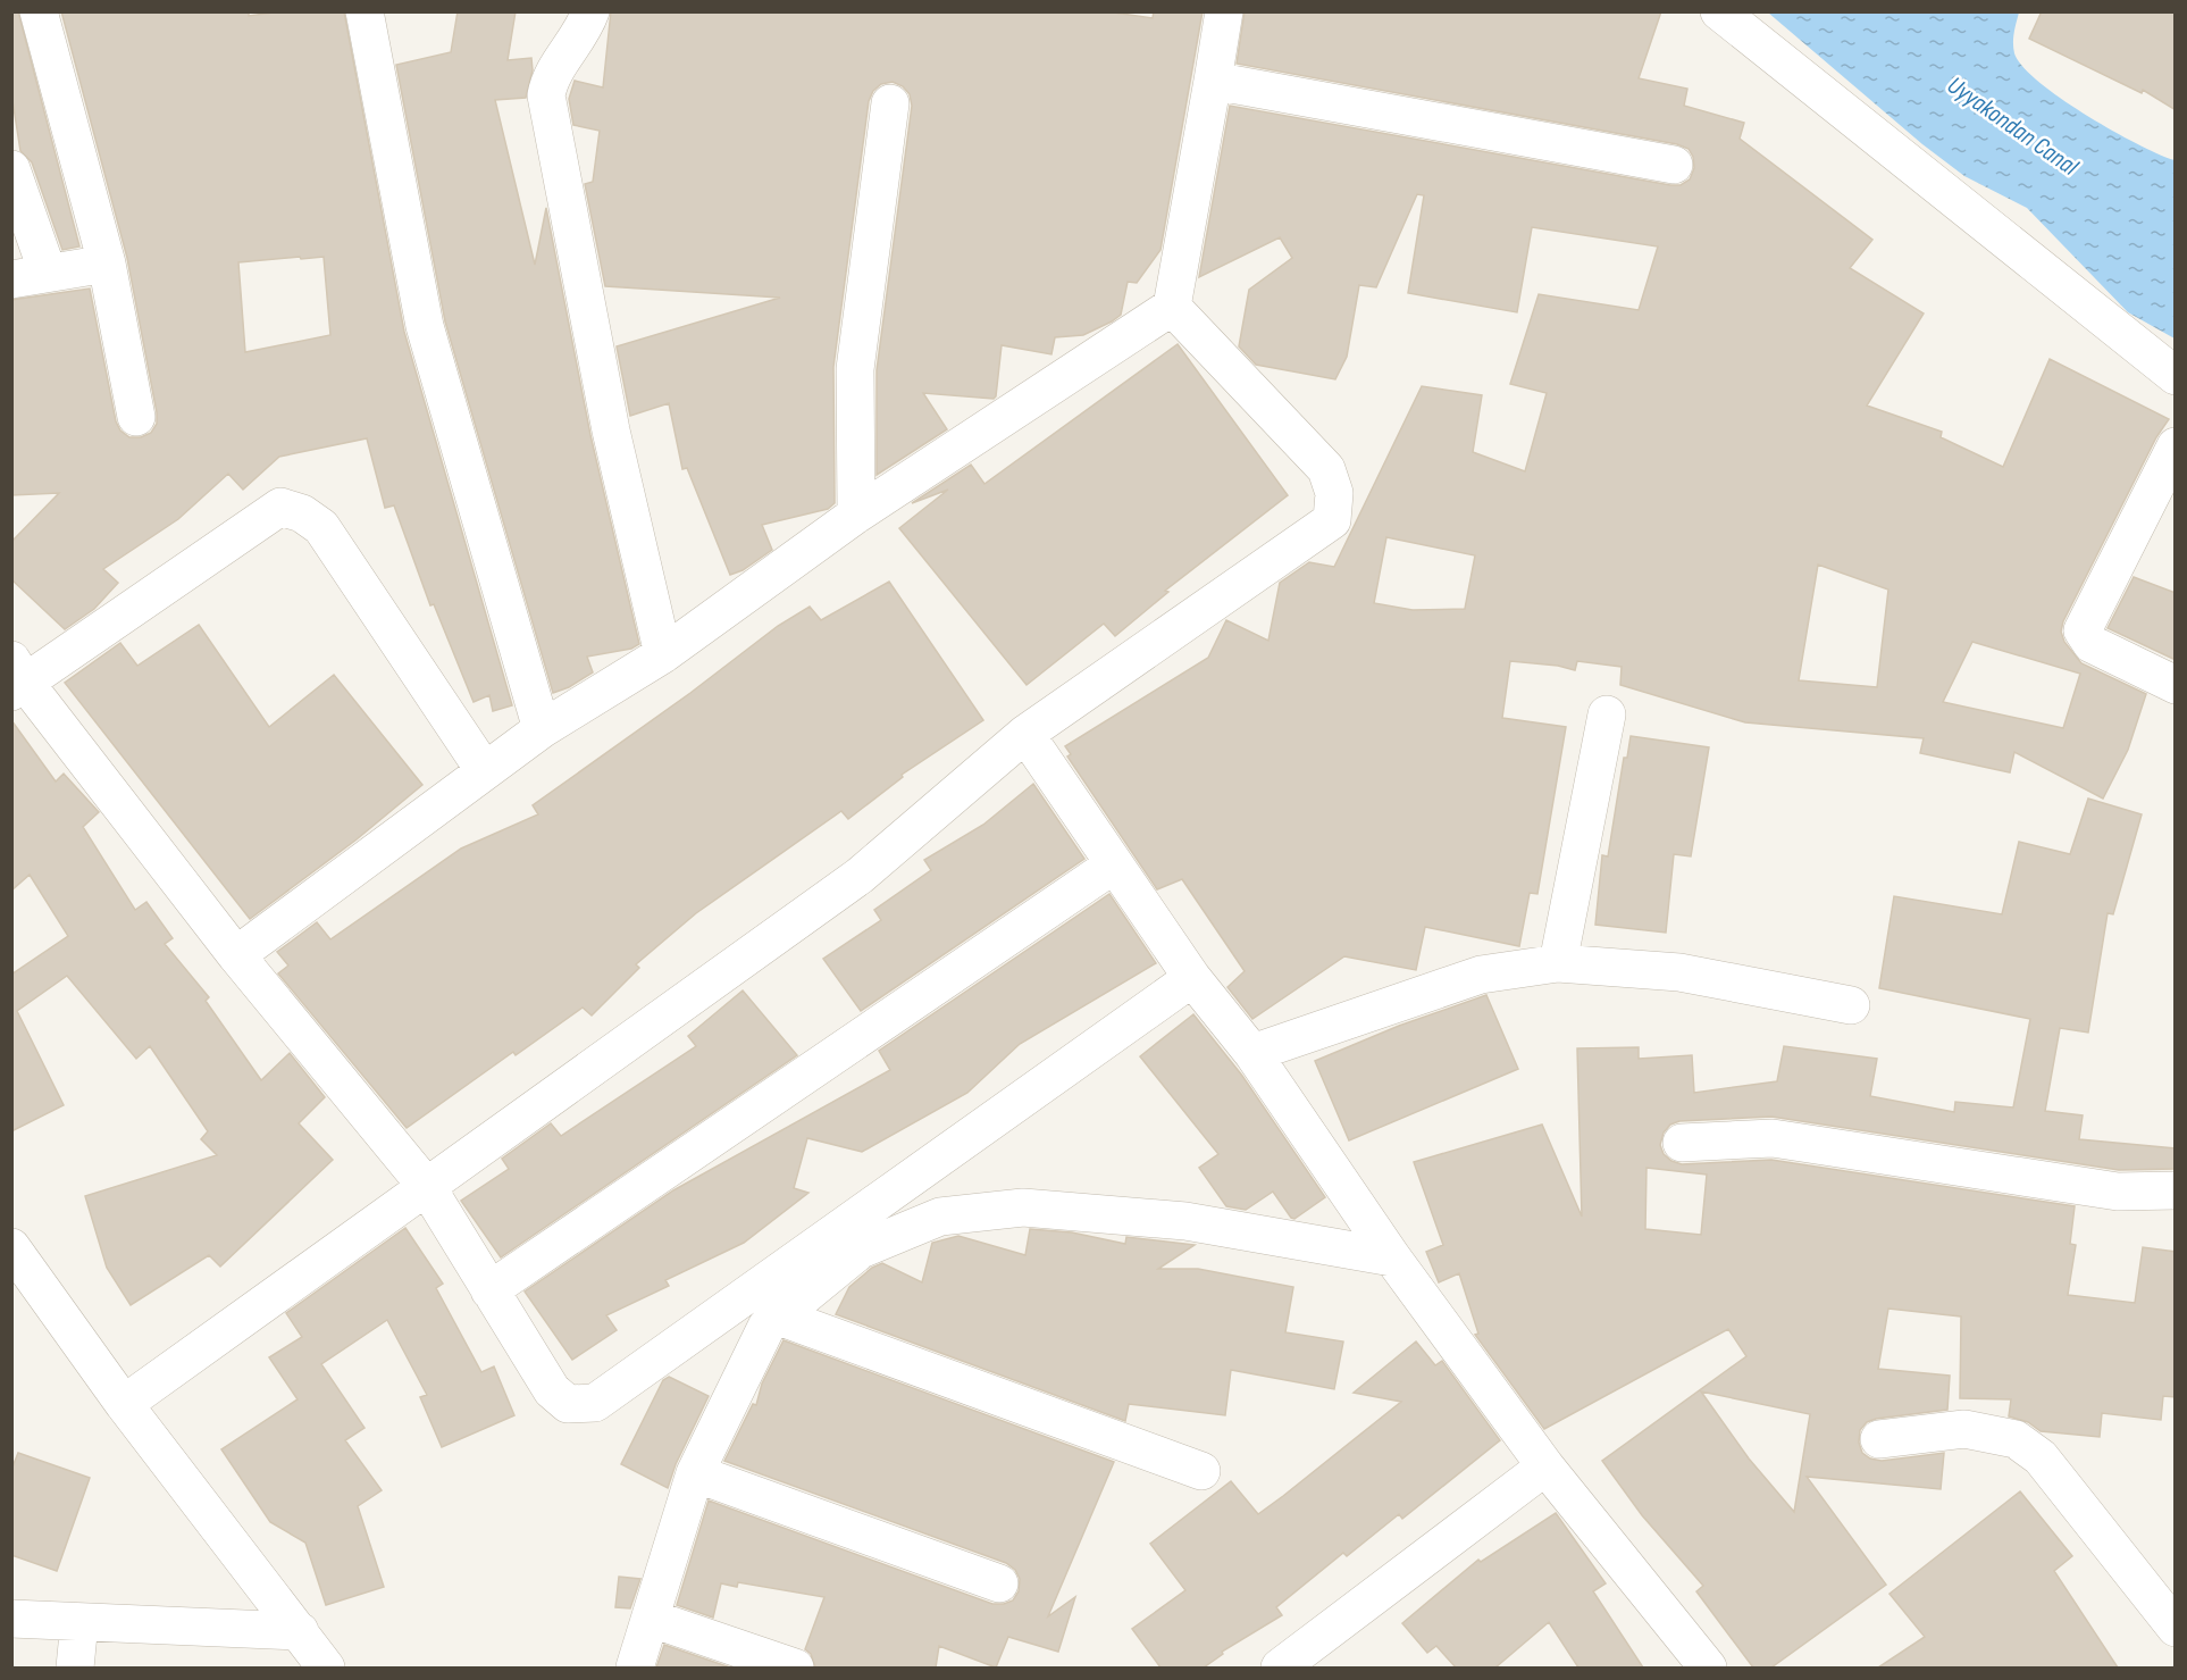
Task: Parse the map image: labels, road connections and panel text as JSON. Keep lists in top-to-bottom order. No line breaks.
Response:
{"water":["Uyyakondan Canal"]}
